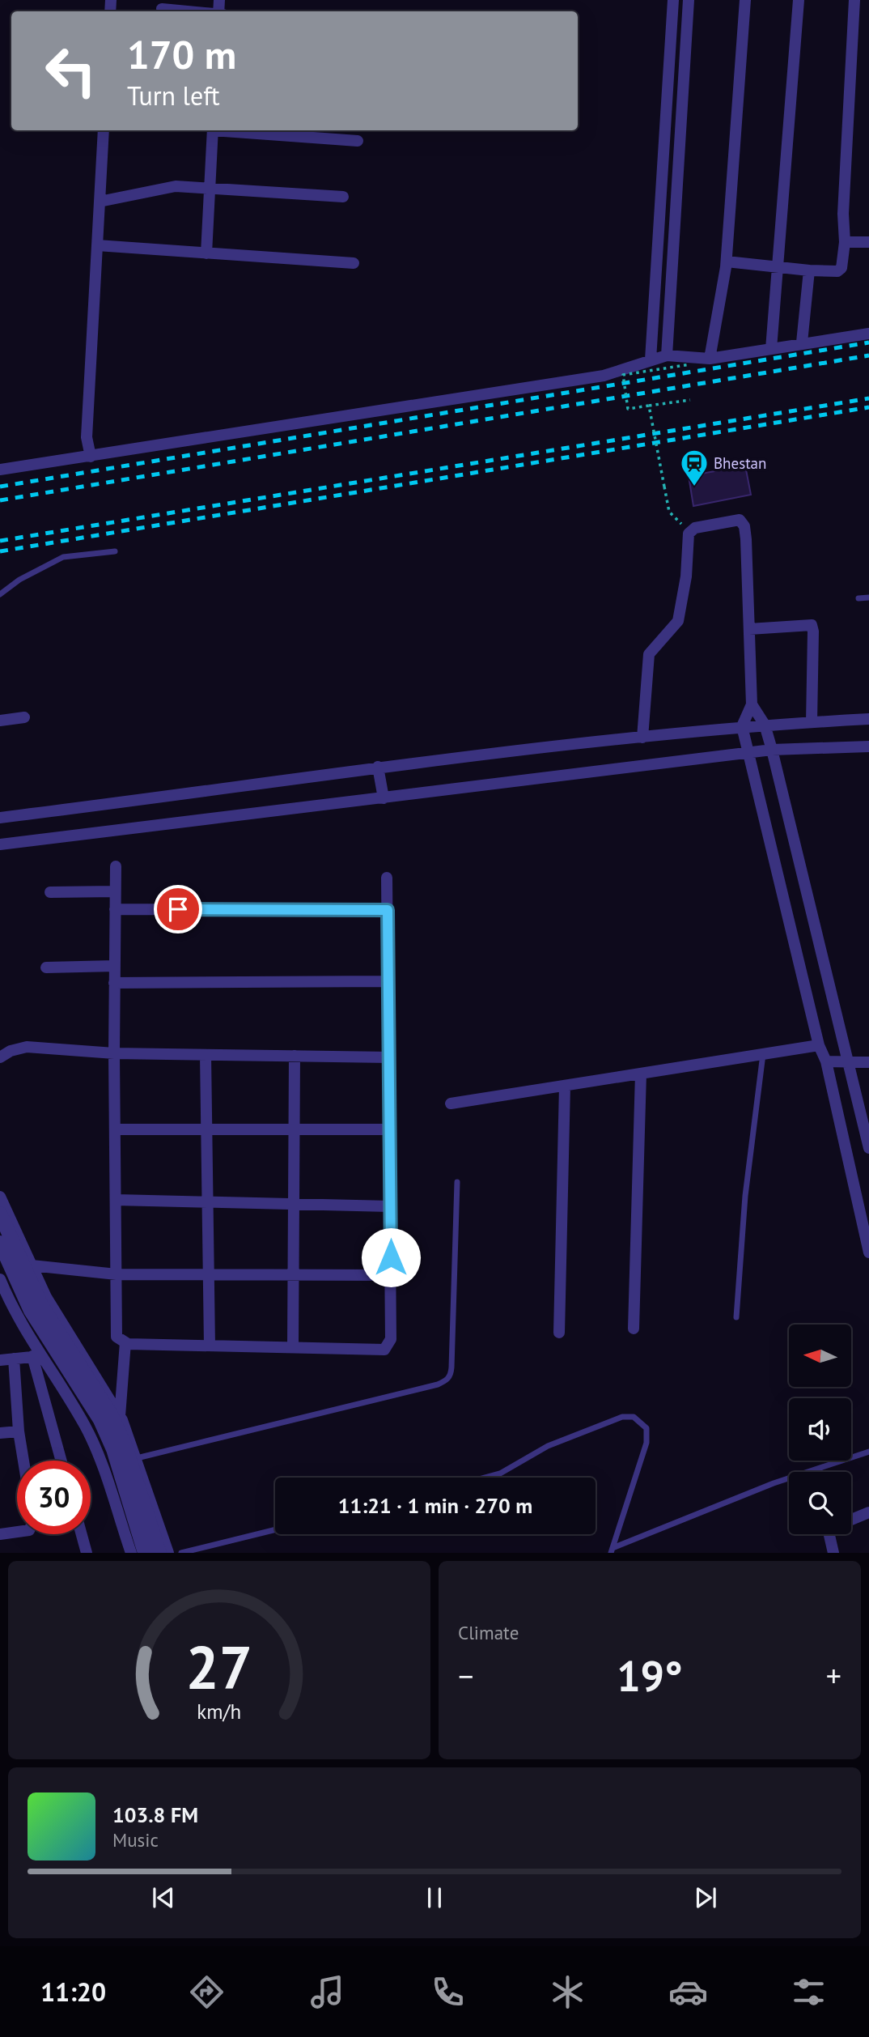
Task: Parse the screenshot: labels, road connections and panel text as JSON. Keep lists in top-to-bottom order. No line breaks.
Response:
{"places":{"station":["Bhestan"]},"north":"left","page":{"turn":["170 m","Turn left"],"limit":"30","trip":"11:21 · 1 min · 270 m","tile":"Climate","heat":["−","19°","+"],"song":["103.8 FM","Music"],"tabs":"11:20","gauge":["27","km/h"]}}
